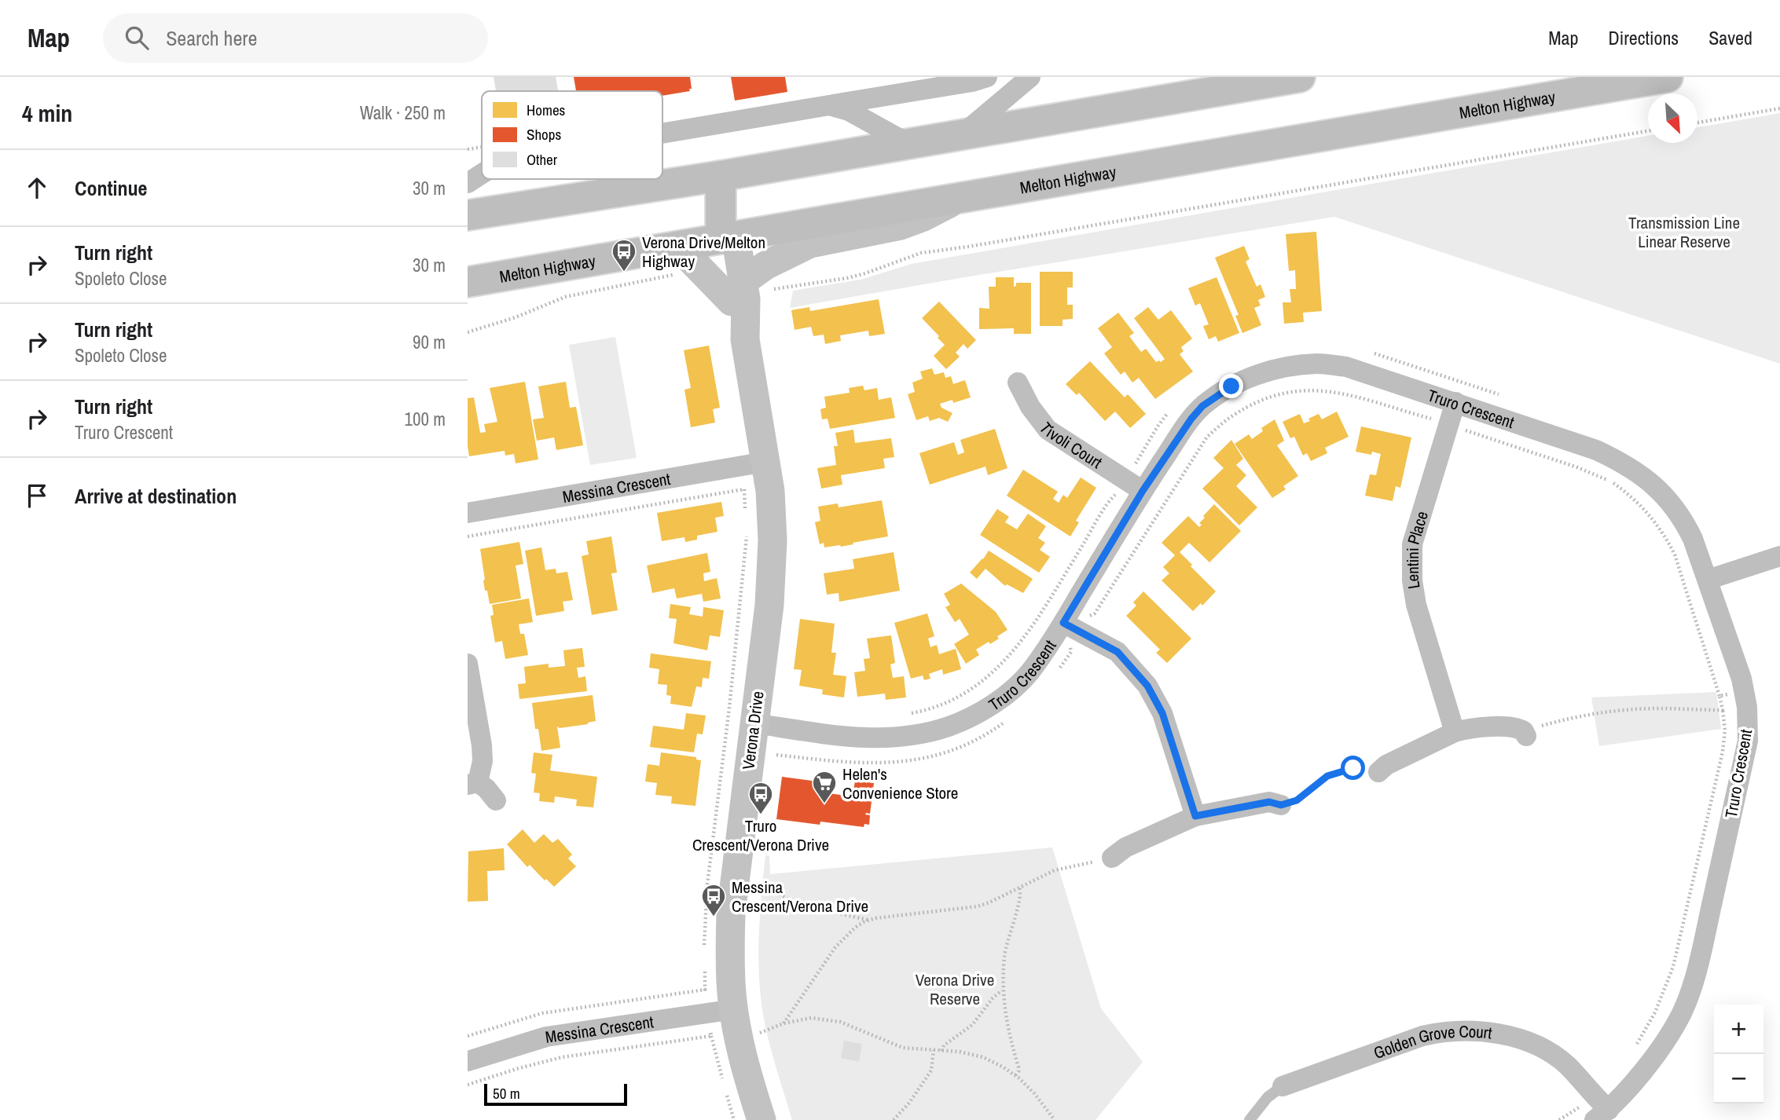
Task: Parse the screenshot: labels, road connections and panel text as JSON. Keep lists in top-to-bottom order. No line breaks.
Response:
{"streets":{"highway":["Melton Highway"],"street":["Truro Crescent","Tivoli Court","Messina Crescent","Lentini Place","Verona Drive","Golden Grove Court"]},"crossings":[["Melton Highway","Verona Drive"],["Truro Crescent","Tivoli Court"],["Truro Crescent","Lentini Place"],["Truro Crescent","Verona Drive"],["Truro Crescent","Golden Grove Court"],["Messina Crescent","Verona Drive"]],"parks":["Transmission Line Linear Reserve","Verona Drive Reserve"],"places":{"bus stop":["Verona Drive/Melton Highway","Truro Crescent/Verona Drive","Messina Crescent/Verona Drive"],"supermarket":["Helen's Convenience Store"]},"legend":["Homes","Shops","Other"],"scale_bar":"50 m","north":"bottom right","page":{"header":"Map","search":"Search here","nav":["Map","Directions","Saved"],"heading":["4 min","Walk · 250 m"],"list":[["Continue","30 m"],["Turn right","Spoleto Close","30 m"],["Turn right","Spoleto Close","90 m"],["Turn right","Truro Crescent","100 m"],"Arrive at destination"],"map_buttons":["+","−"],"scale":"50 m"}}
